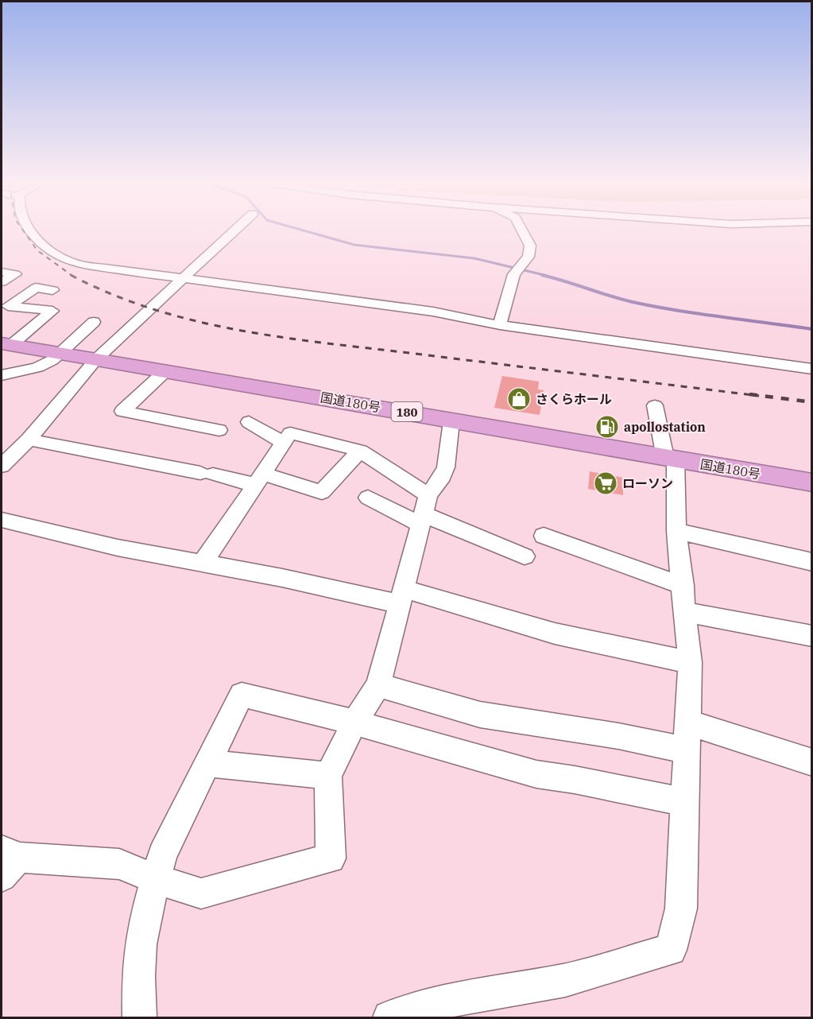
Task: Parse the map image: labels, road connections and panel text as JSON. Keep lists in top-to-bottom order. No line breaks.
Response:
{"streets":{"highway":["国道180号","180"]},"places":{"shop":["さくらホール"],"fuel station":["apollostation"],"supermarket":["ローソン"]}}
